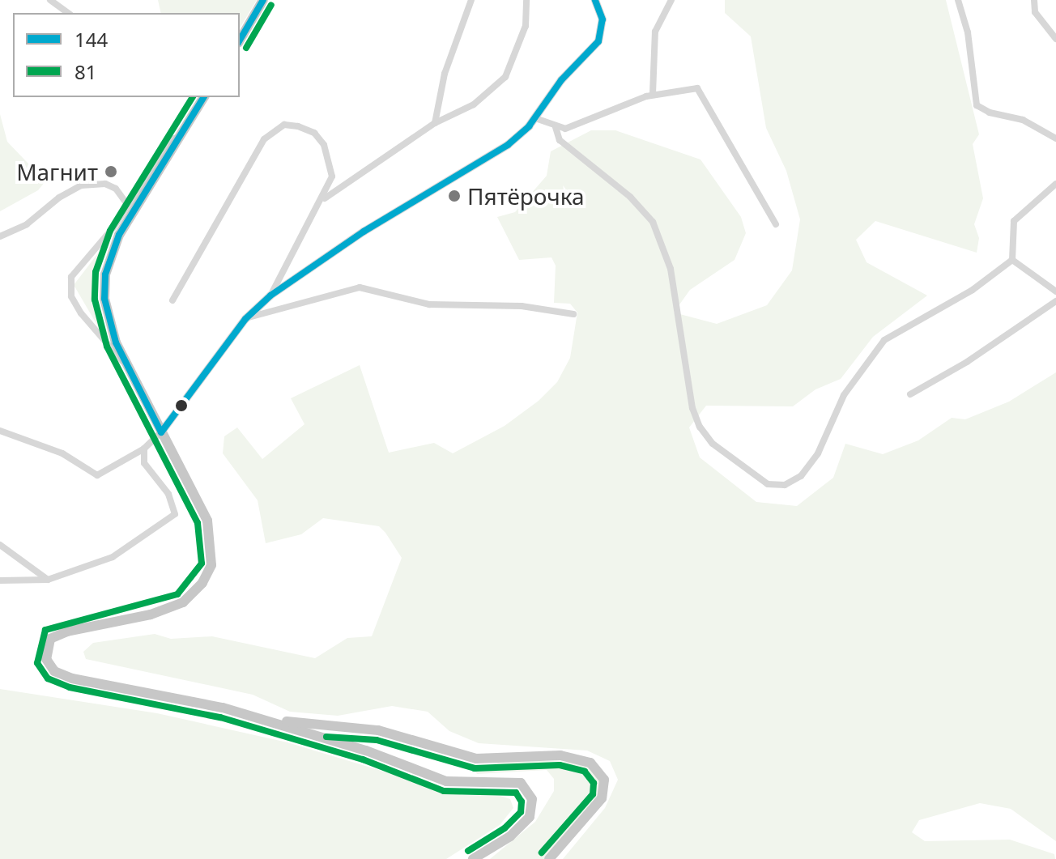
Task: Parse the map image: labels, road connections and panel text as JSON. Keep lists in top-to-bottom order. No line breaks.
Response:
{"places":["Магнит","Пятёрочка"],"lines":["transit line 144","transit line 81"],"legend":["144","81"]}
